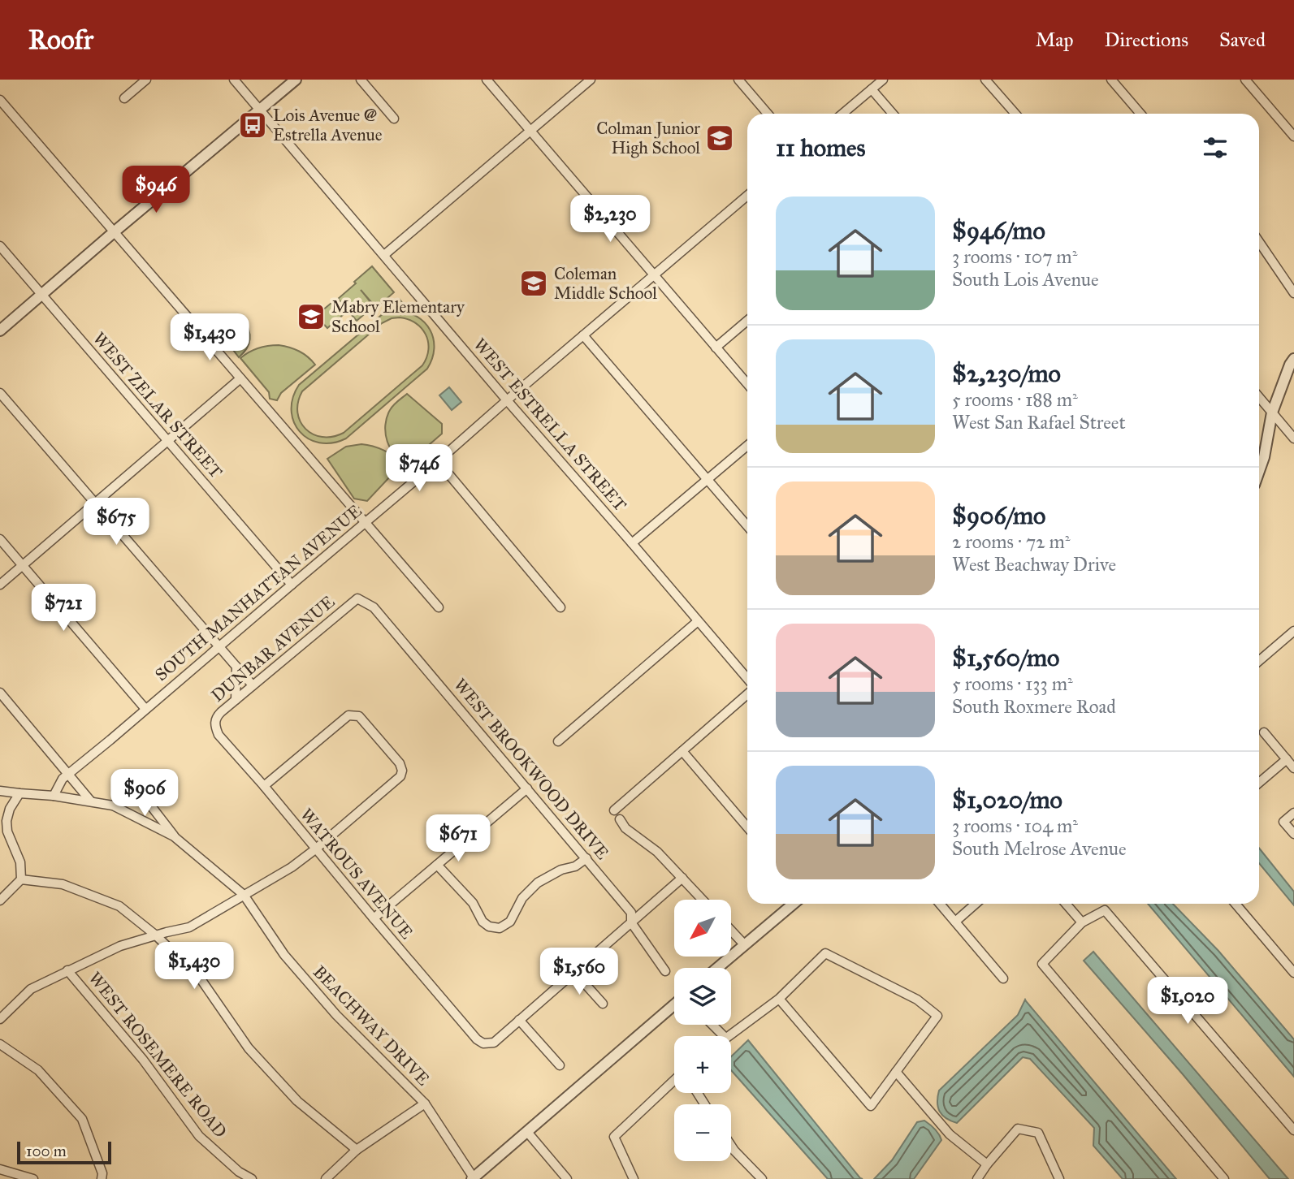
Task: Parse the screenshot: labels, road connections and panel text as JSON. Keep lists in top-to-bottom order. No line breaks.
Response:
{"streets":{"street":["WEST ZELAR STREET","WEST ESTRELLA STREET","SOUTH MANHATTAN AVENUE","DUNBAR AVENUE","WEST BROOKWOOD DRIVE","WATROUS AVENUE","BEACHWAY DRIVE","WEST ROSEMERE ROAD"]},"crossings":[["WEST ZELAR STREET","SOUTH MANHATTAN AVENUE"],["WEST ESTRELLA STREET","SOUTH MANHATTAN AVENUE"],["DUNBAR AVENUE","WEST BROOKWOOD DRIVE"],["DUNBAR AVENUE","WATROUS AVENUE"]],"places":{"bus stop":["Lois Avenue @ Estrella Avenue"],"school or university":["Colman Junior High School","Coleman Middle School","Mabry Elementary School"]},"scale_bar":"100 m","north":"bottom left","page":{"header":"Roofr","nav":["Map","Directions","Saved"],"heading":"11 homes","price":["$946","$2,230","$1,430","$746","$675","$721","$906","$671","$1,430","$1,560","$1,020"],"list":[{"name":"$946/mo","note":"3 rooms · 107 m² · South Lois Avenue"},{"name":"$2,230/mo","note":"5 rooms · 188 m² · West San Rafael Street"},{"name":"$906/mo","note":"2 rooms · 72 m² · West Beachway Drive"},{"name":"$1,560/mo","note":"5 rooms · 133 m² · South Roxmere Road"},{"name":"$1,020/mo","note":"3 rooms · 104 m² · South Melrose Avenue"}],"map_buttons":["+","−"],"scale":"100 m"}}
